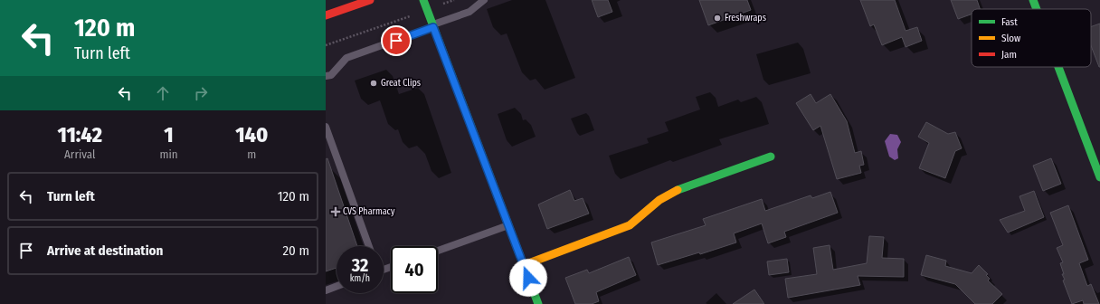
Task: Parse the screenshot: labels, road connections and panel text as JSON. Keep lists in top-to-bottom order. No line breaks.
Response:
{"places":{"other":["Freshwraps","Great Clips"],"health":["CVS Pharmacy"]},"legend":["Fast","Slow","Jam"],"page":{"turn":["120 m","Turn left"],"eta":["11:42","Arrival","1","min","140","m"],"list":[{"name":"Turn left","value":"120 m"},{"name":"Arrive at destination","value":"20 m"}],"speed":"32 km/h","limit":"40"}}
